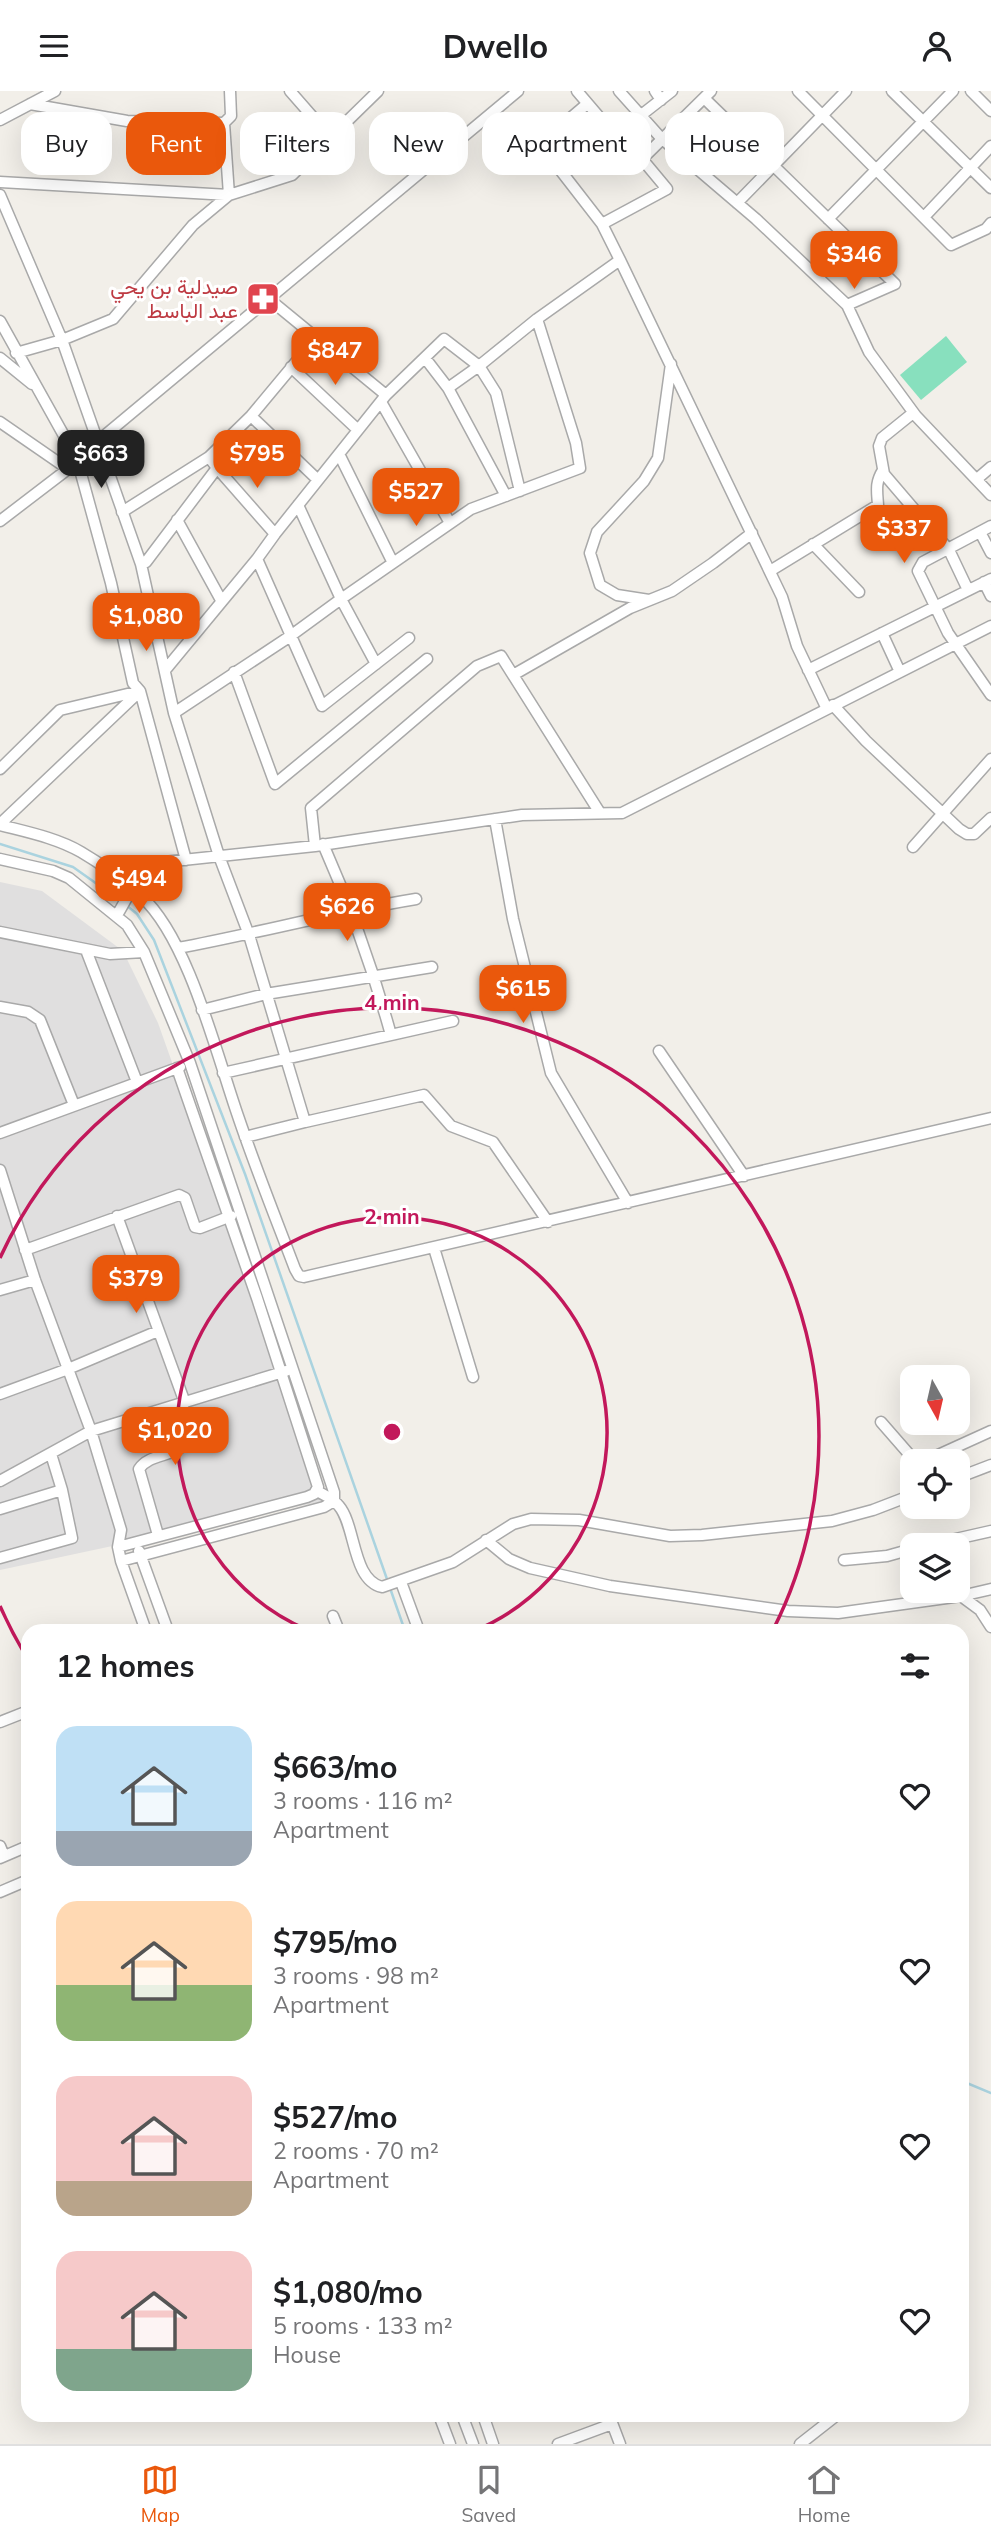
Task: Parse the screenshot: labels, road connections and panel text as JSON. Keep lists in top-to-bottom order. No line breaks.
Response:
{"places":{"pharmacy":["صيدلية بن يحي عبد الباسط"]},"north":"bottom","page":{"header":"Dwello","chip":["Buy","Rent","Filters","New","Apartment","House"],"price":["$346","$847","$663","$795","$527","$337","$1,080","$494","$626","$615","$379","$1,020"],"heading":"12 homes","list":[{"name":"$663/mo","note":"3 rooms · 116 m² · Apartment"},{"name":"$795/mo","note":"3 rooms · 98 m² · Apartment"},{"name":"$527/mo","note":"2 rooms · 70 m² · Apartment"},{"name":"$1,080/mo","note":"5 rooms · 133 m² · House"}],"tabs":["Map","Saved","Home"]},"rings":["4 min","2 min"]}
